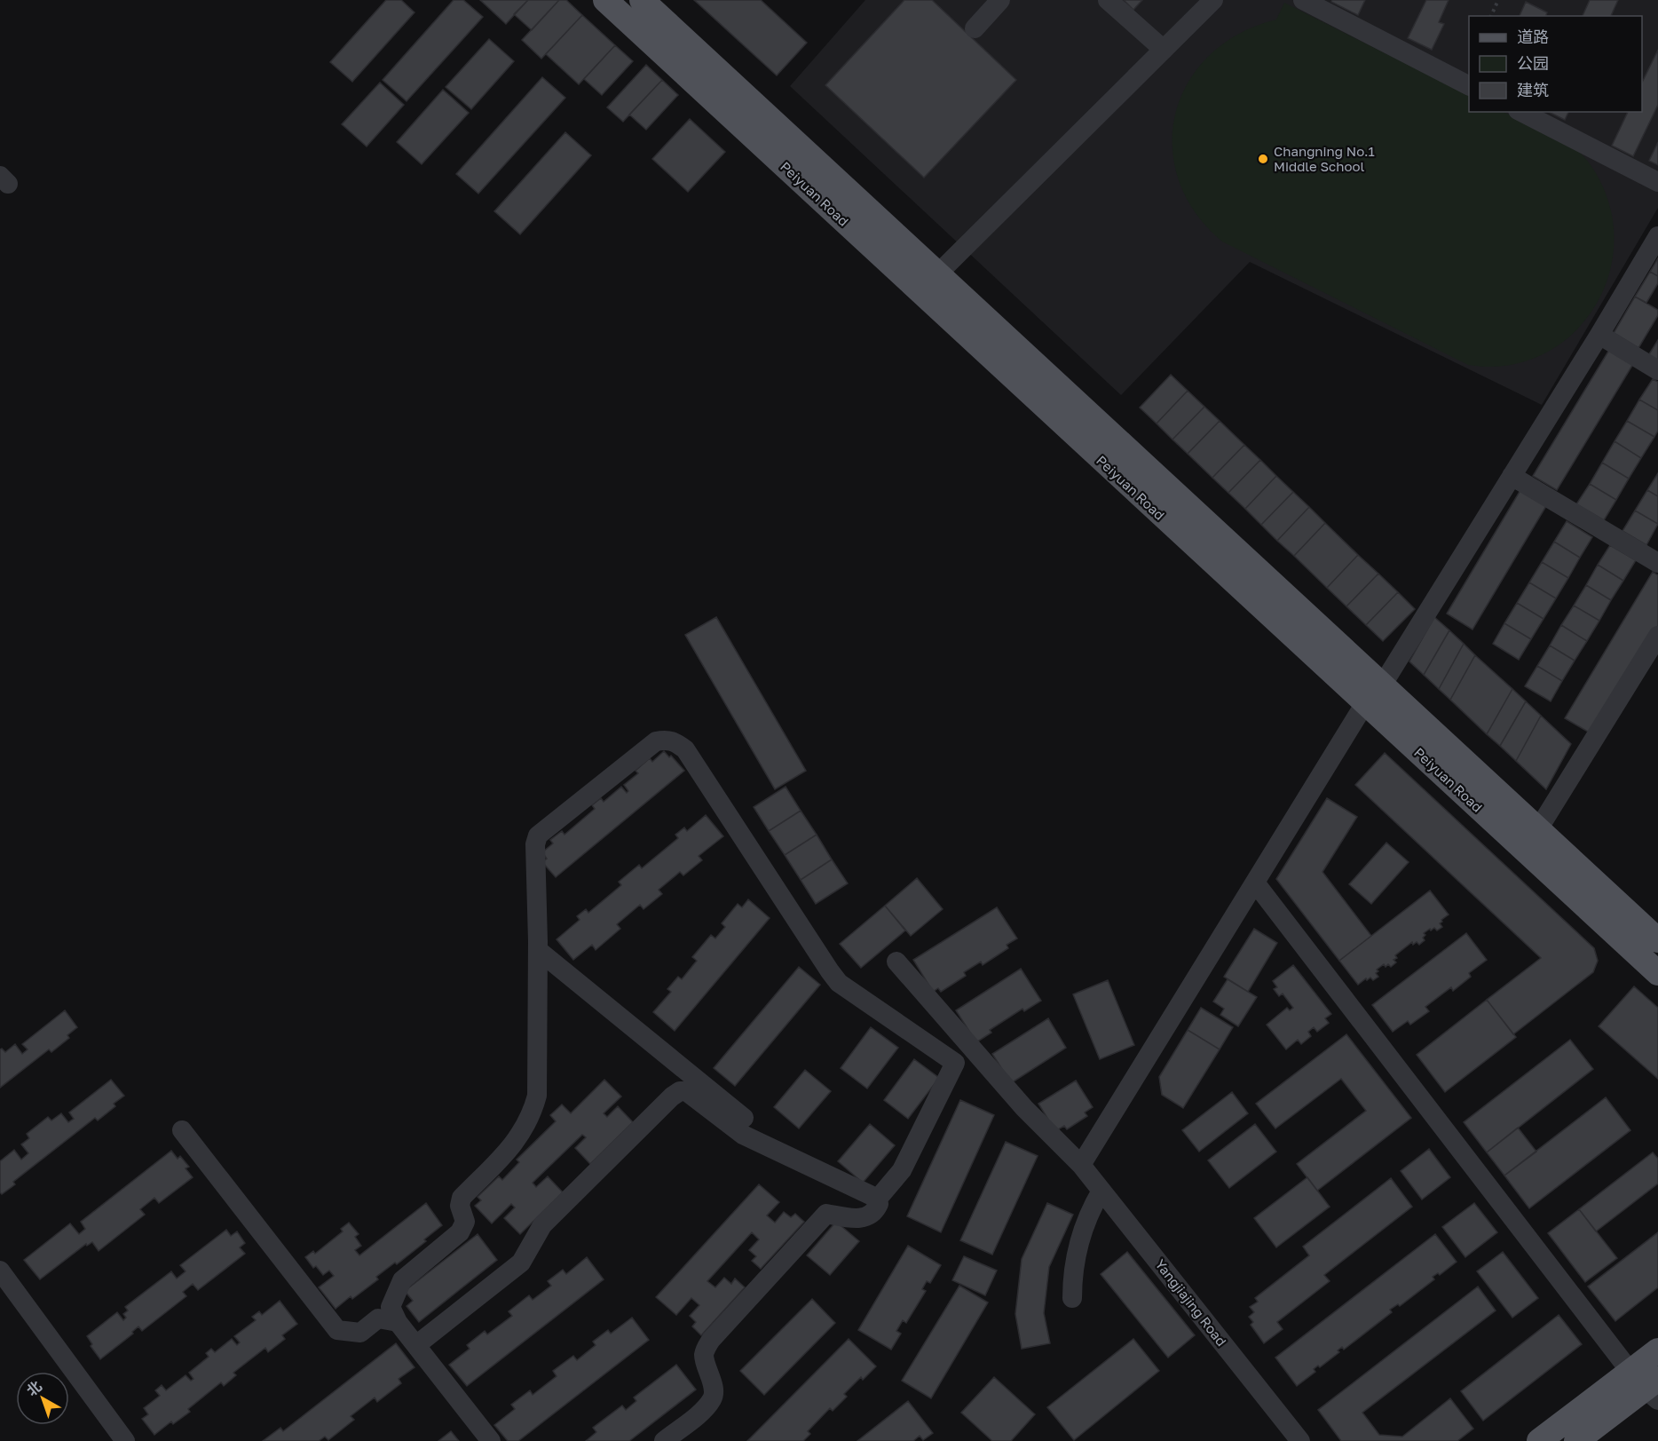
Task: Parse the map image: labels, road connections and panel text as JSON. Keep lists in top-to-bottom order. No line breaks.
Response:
{"streets":{"main road":["Peiyuan Road"],"street":["Yangjiajing Road"]},"places":["Changning No.1 Middle School"],"legend":["道路","公园","建筑"],"north":"top left"}
